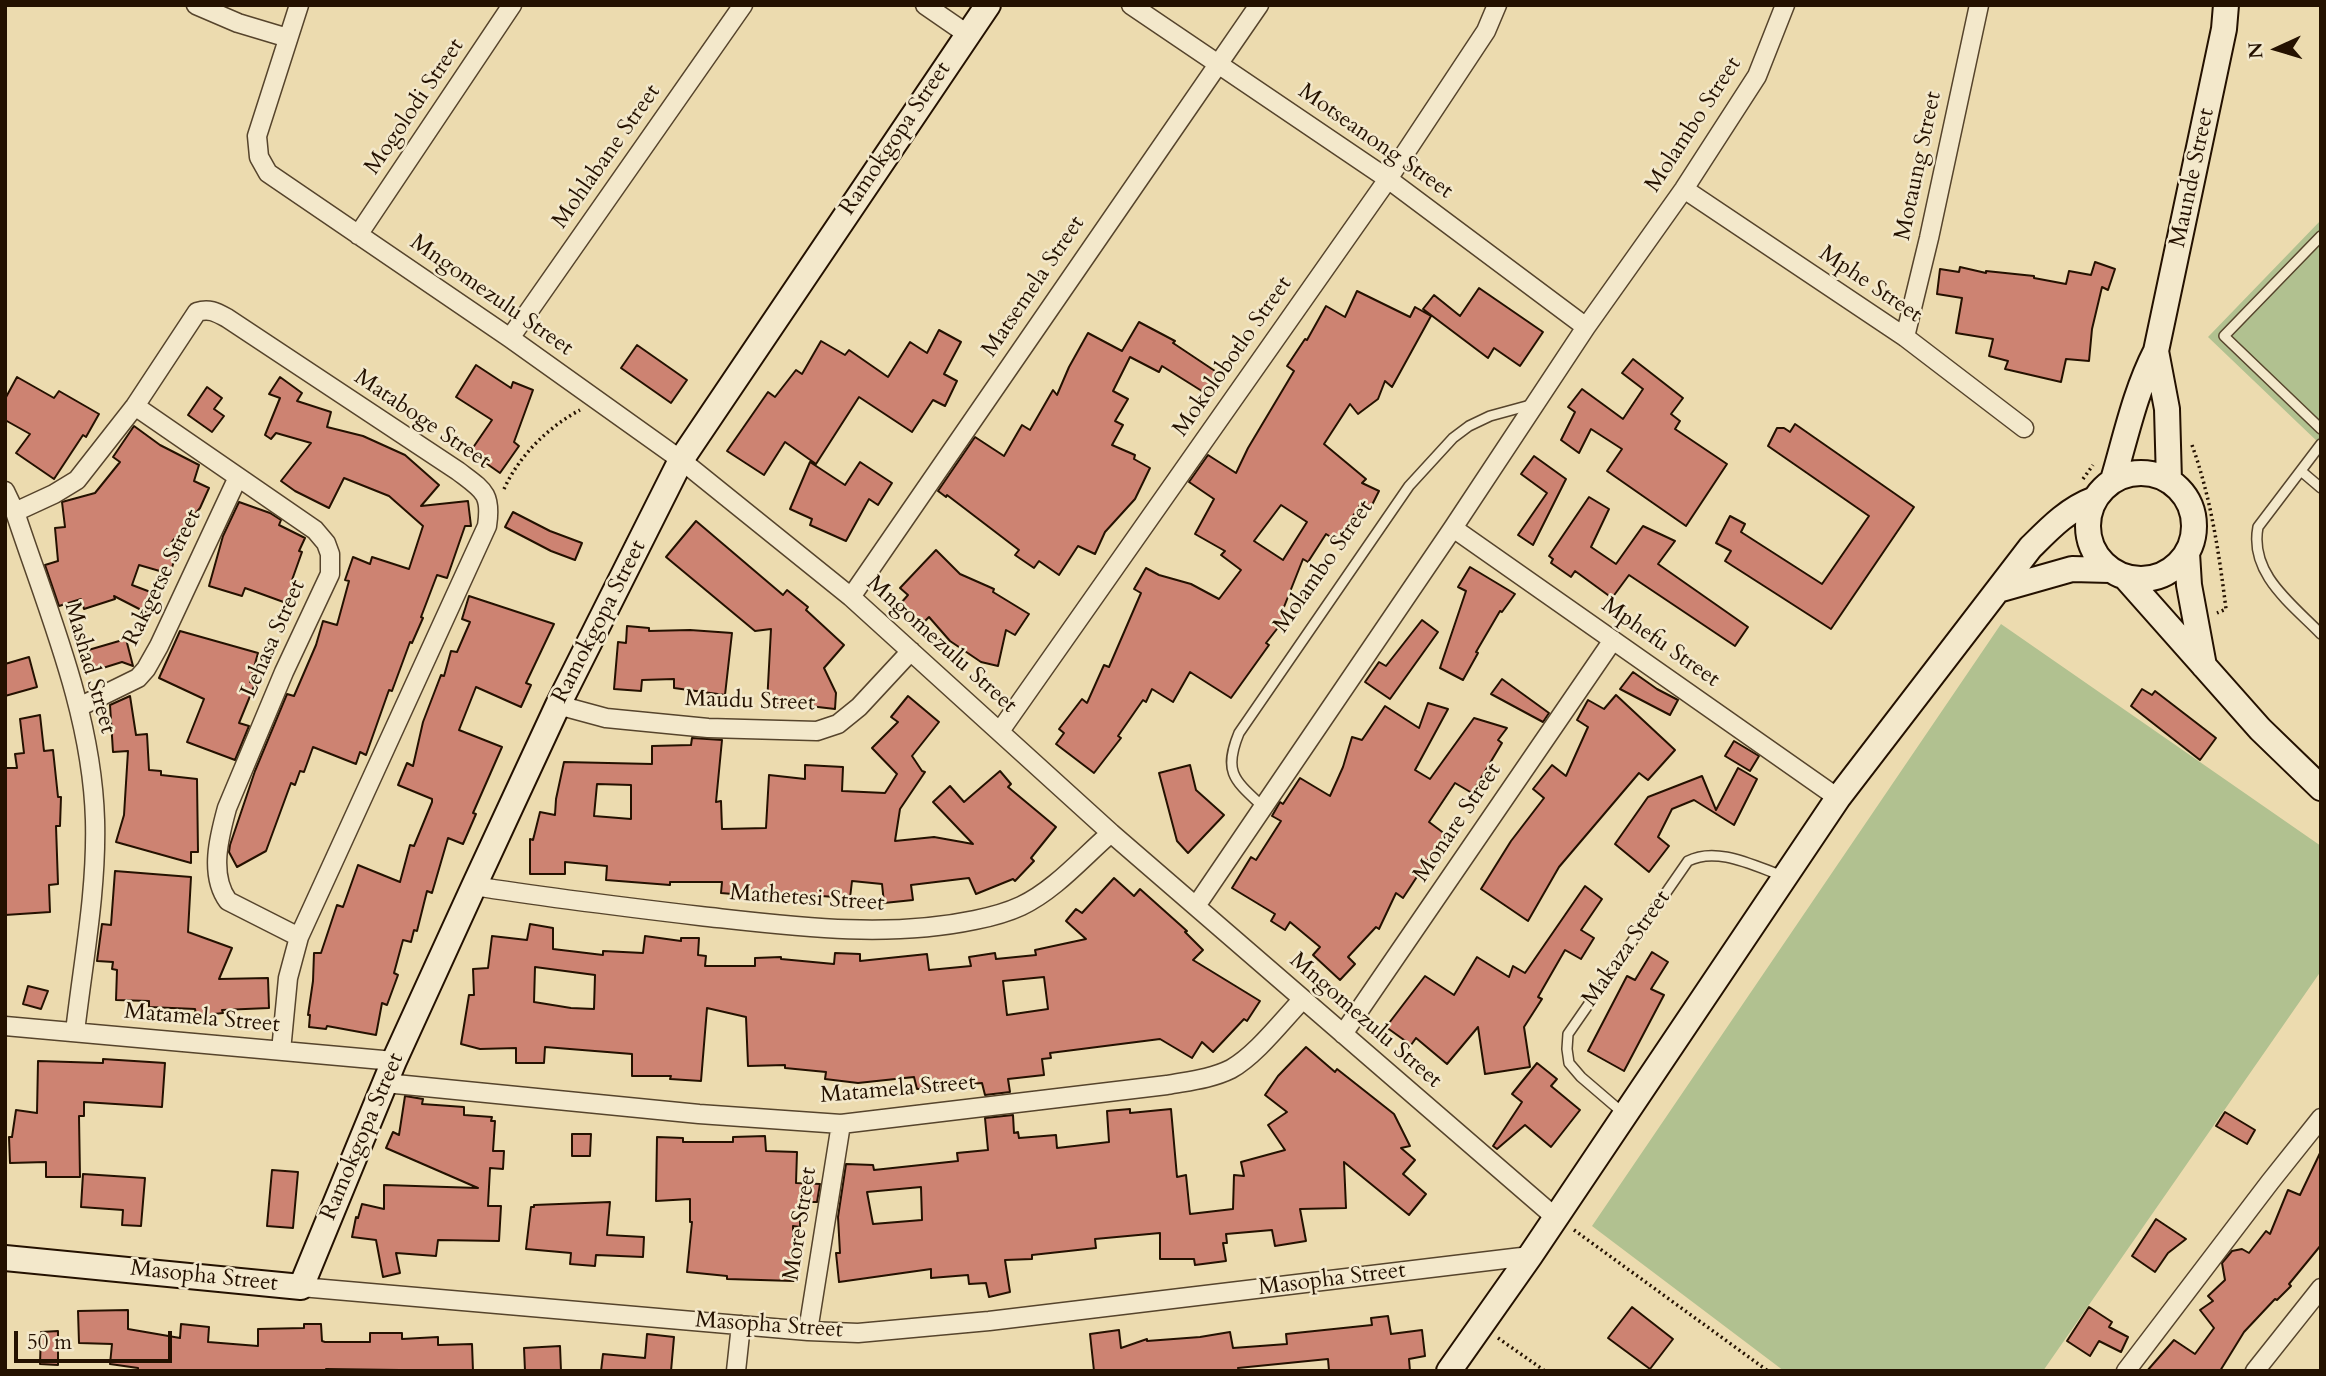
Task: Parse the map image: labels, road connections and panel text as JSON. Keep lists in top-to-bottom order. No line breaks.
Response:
{"streets":{"street":["Mogolodi Street","Molambo Street","Ramokgopa Street","Motseanong Street","Mohlabane Street","Motaung Street","Maunde Street","Mphe Street","Matsemela Street","Mngomezulu Street","Mokolobotlo Street","Mataboge Street","Rakgetse Street","Lehasa Street","Mphefu Street","Mashad Street","Maudu Street","Monare Street","Mathetesi Street","Matamela Street","More Street","Masopha Street"],"lane":["Makaza Street"]},"crossings":[["Mogolodi Street","Mngomezulu Street"],["Molambo Street","Motseanong Street"],["Molambo Street","Mphe Street"],["Molambo Street","Mngomezulu Street"],["Molambo Street","Mphefu Street"],["Ramokgopa Street","Mngomezulu Street"],["Ramokgopa Street","Maudu Street"],["Ramokgopa Street","Mathetesi Street"],["Ramokgopa Street","Matamela Street"],["Ramokgopa Street","Masopha Street"],["Motseanong Street","Matsemela Street"],["Motseanong Street","Mokolobotlo Street"],["Mohlabane Street","Mngomezulu Street"],["Motaung Street","Mphe Street"],["Matsemela Street","Mngomezulu Street"],["Mngomezulu Street","Mokolobotlo Street"],["Mngomezulu Street","Maudu Street"],["Mngomezulu Street","Monare Street"],["Mngomezulu Street","Mathetesi Street"],["Mngomezulu Street","Matamela Street"],["Mataboge Street","Lehasa Street"],["Mataboge Street","Mashad Street"],["Mataboge Street","Matamela Street"],["Rakgetse Street","Lehasa Street"],["Rakgetse Street","Mashad Street"],["Mphefu Street","Monare Street"],["Mashad Street","Matamela Street"],["Matamela Street","More Street"],["More Street","Masopha Street"]],"scale_bar":"50 m","north":"left"}
